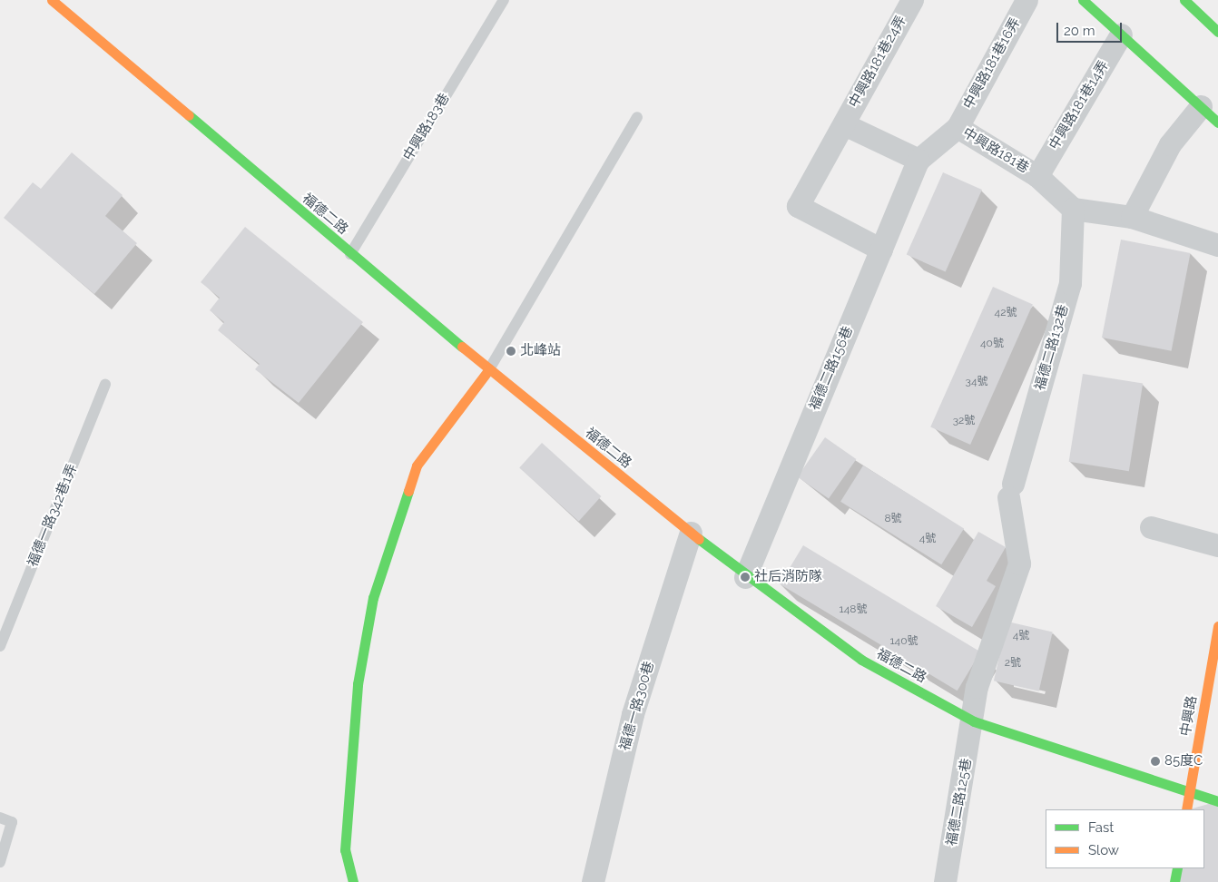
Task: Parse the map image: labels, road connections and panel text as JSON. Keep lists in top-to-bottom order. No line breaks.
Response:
{"streets":{"main road":["福德二路","中興路"],"street":["中興路181巷24弄","中興路181巷16弄","中興路181巷14弄","中興路181巷","福德二路132巷","福德二路156巷","福德一路300巷","福德二路125巷"],"lane":["中興路183巷","福德一路342巷1弄"]},"crossings":[["中興路181巷24弄","福德二路156巷"],["中興路181巷16弄","中興路181巷"],["中興路181巷14弄","中興路181巷"],["中興路183巷","福德二路"],["中興路181巷","福德二路132巷"],["中興路181巷","福德二路156巷"],["福德二路","福德二路132巷"],["福德二路","福德二路156巷"],["福德二路","福德一路300巷"],["福德二路","中興路"],["福德二路","福德二路125巷"],["福德二路132巷","福德二路125巷"]],"places":["北峰站","社后消防隊","85度C"],"house_numbers":["42號","40號","34號","32號","8號","4號","148號","4號","140號","2號"],"legend":["Fast","Slow"],"scale_bar":"20 m"}
